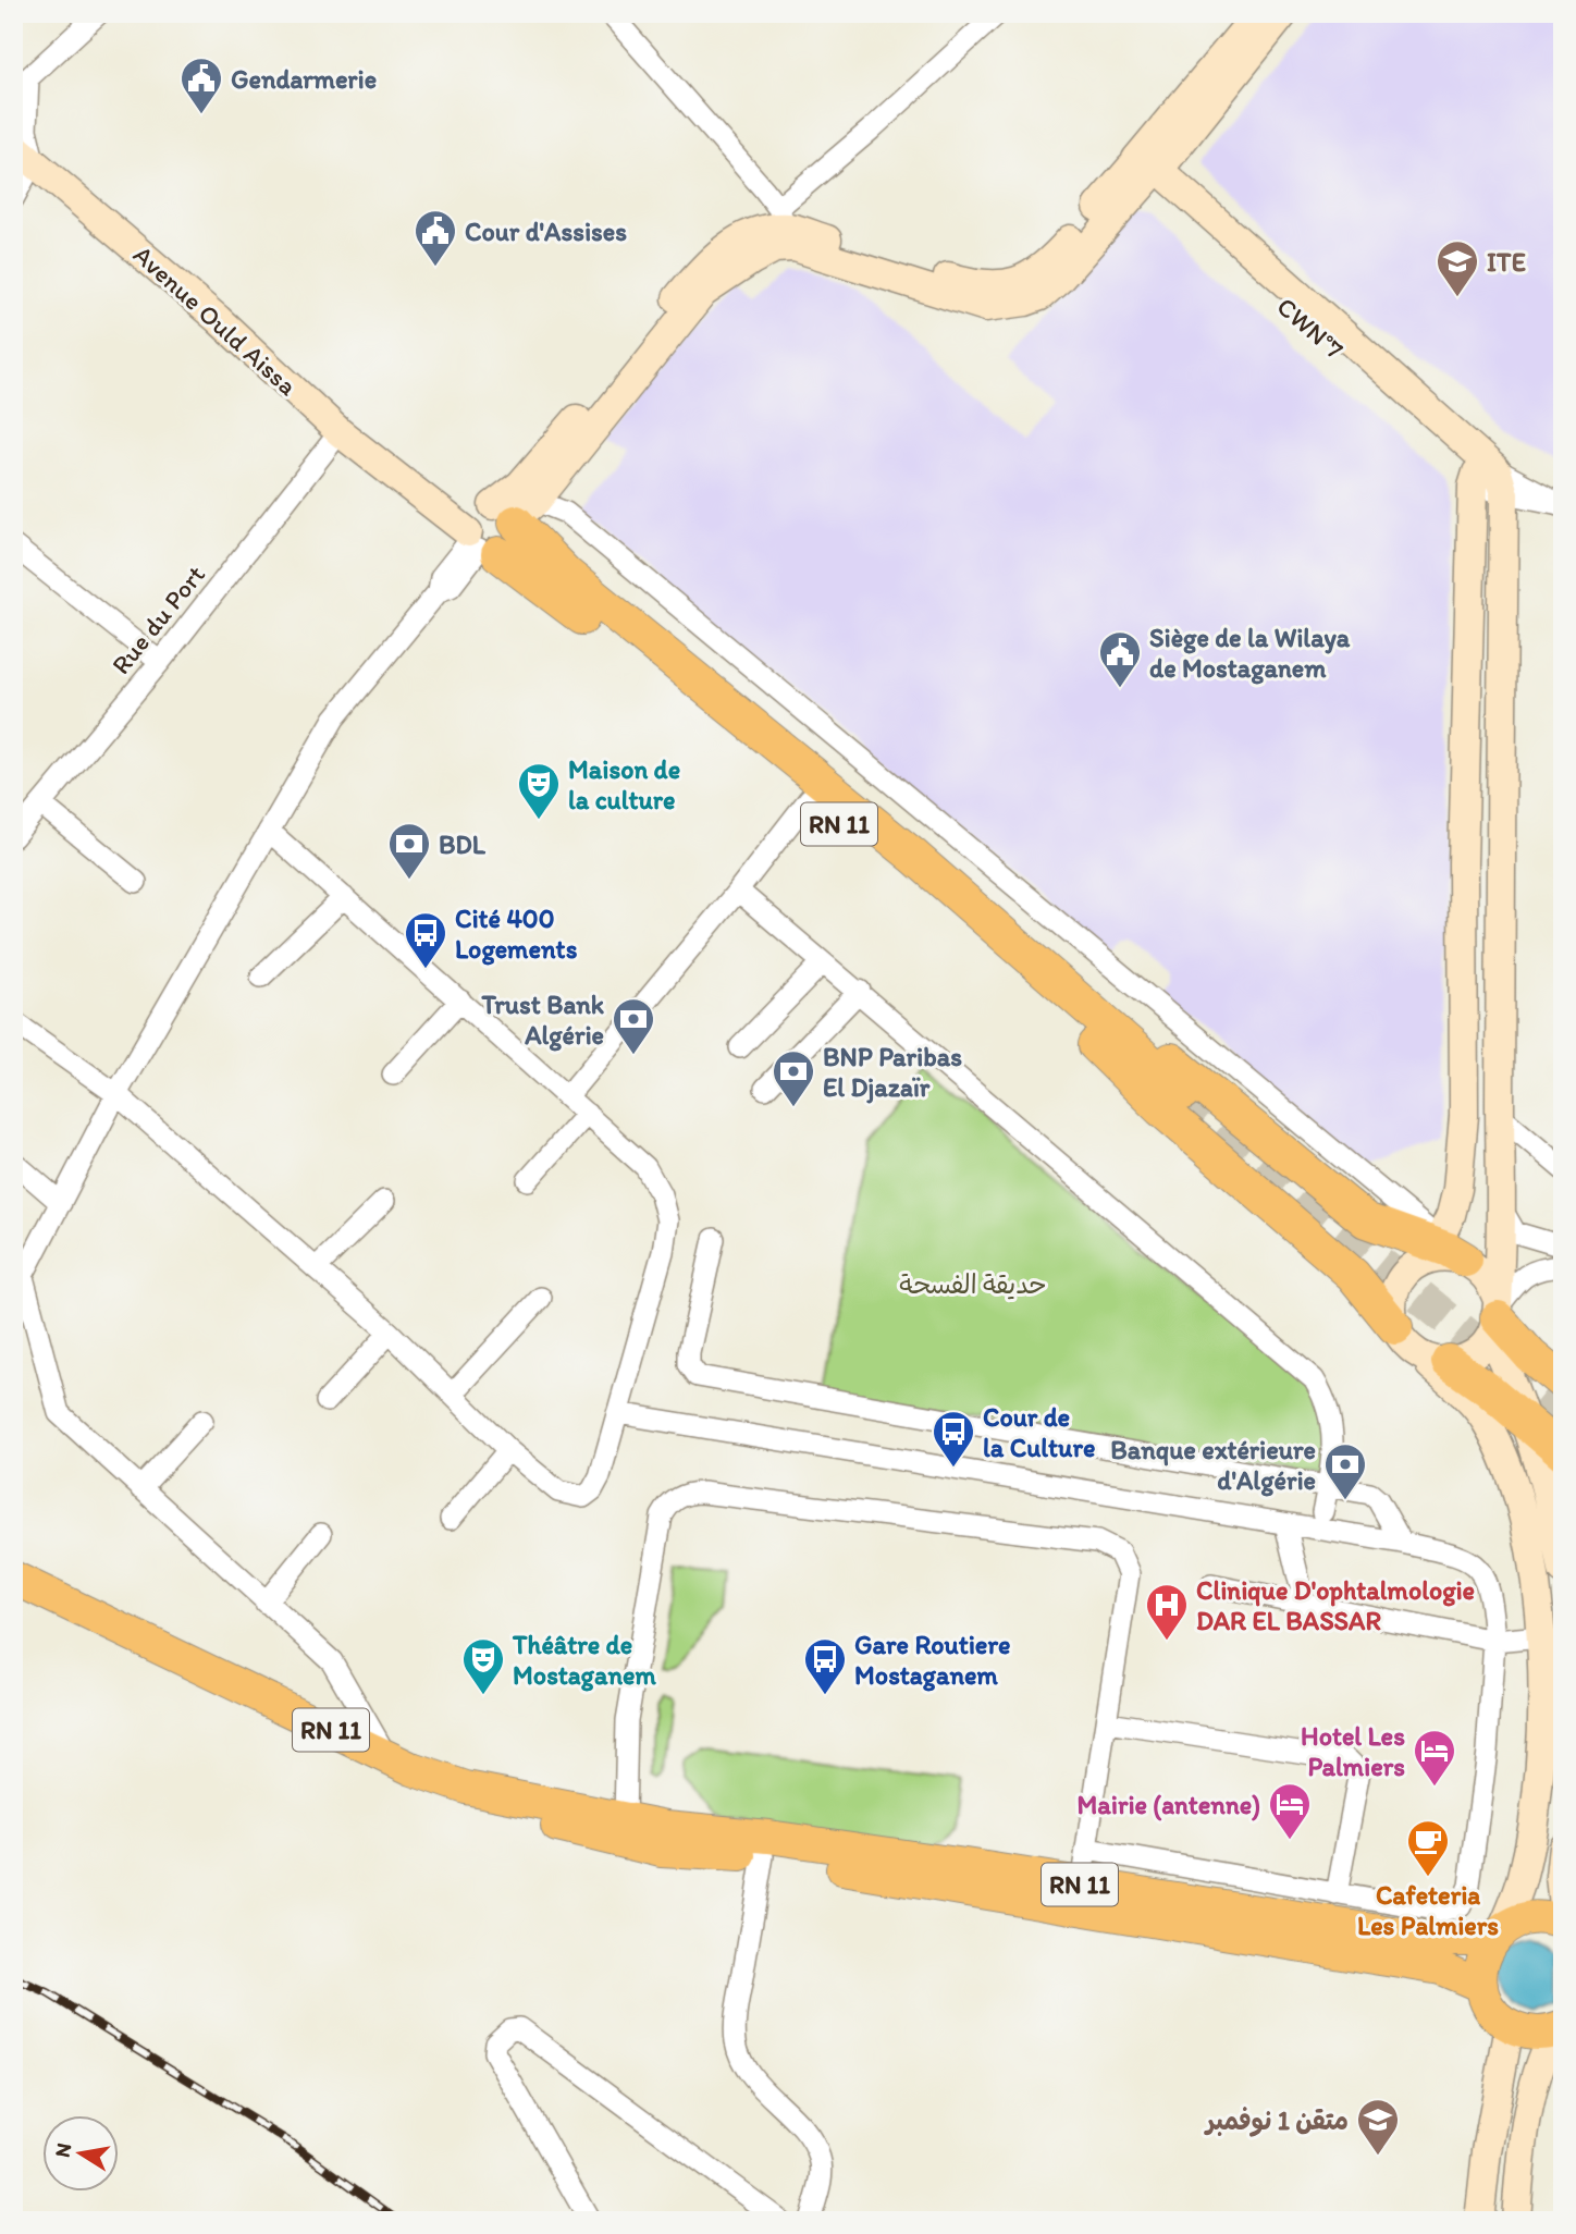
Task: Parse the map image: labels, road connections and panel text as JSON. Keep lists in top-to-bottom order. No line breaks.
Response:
{"streets":{"highway":["RN 11"],"main road":["Avenue Ould Aissa","CWN°7"],"street":["Rue du Port"]},"crossings":[["Avenue Ould Aissa","Rue du Port"],["Avenue Ould Aissa","RN 11"]],"parks":["حديقة الفسحة"],"places":{"public building":["Gendarmerie","Cour d'Assises","Siège de la Wilaya de Mostaganem"],"school or university":["ITE","متقن 1 نوفمبر"],"theatre":["Maison de la culture","Théâtre de Mostaganem"],"bank":["BDL","Trust Bank Algérie","BNP Paribas El Djazaïr","Banque extérieure d'Algérie"],"bus stop":["Cité 400 Logements","Cour de la Culture","Gare Routiere Mostaganem"],"hospital":["Clinique D'ophtalmologie DAR EL BASSAR"],"hotel":["Hotel Les Palmiers","Mairie (antenne)"],"cafe":["Cafeteria Les Palmiers"]},"north":"left"}
